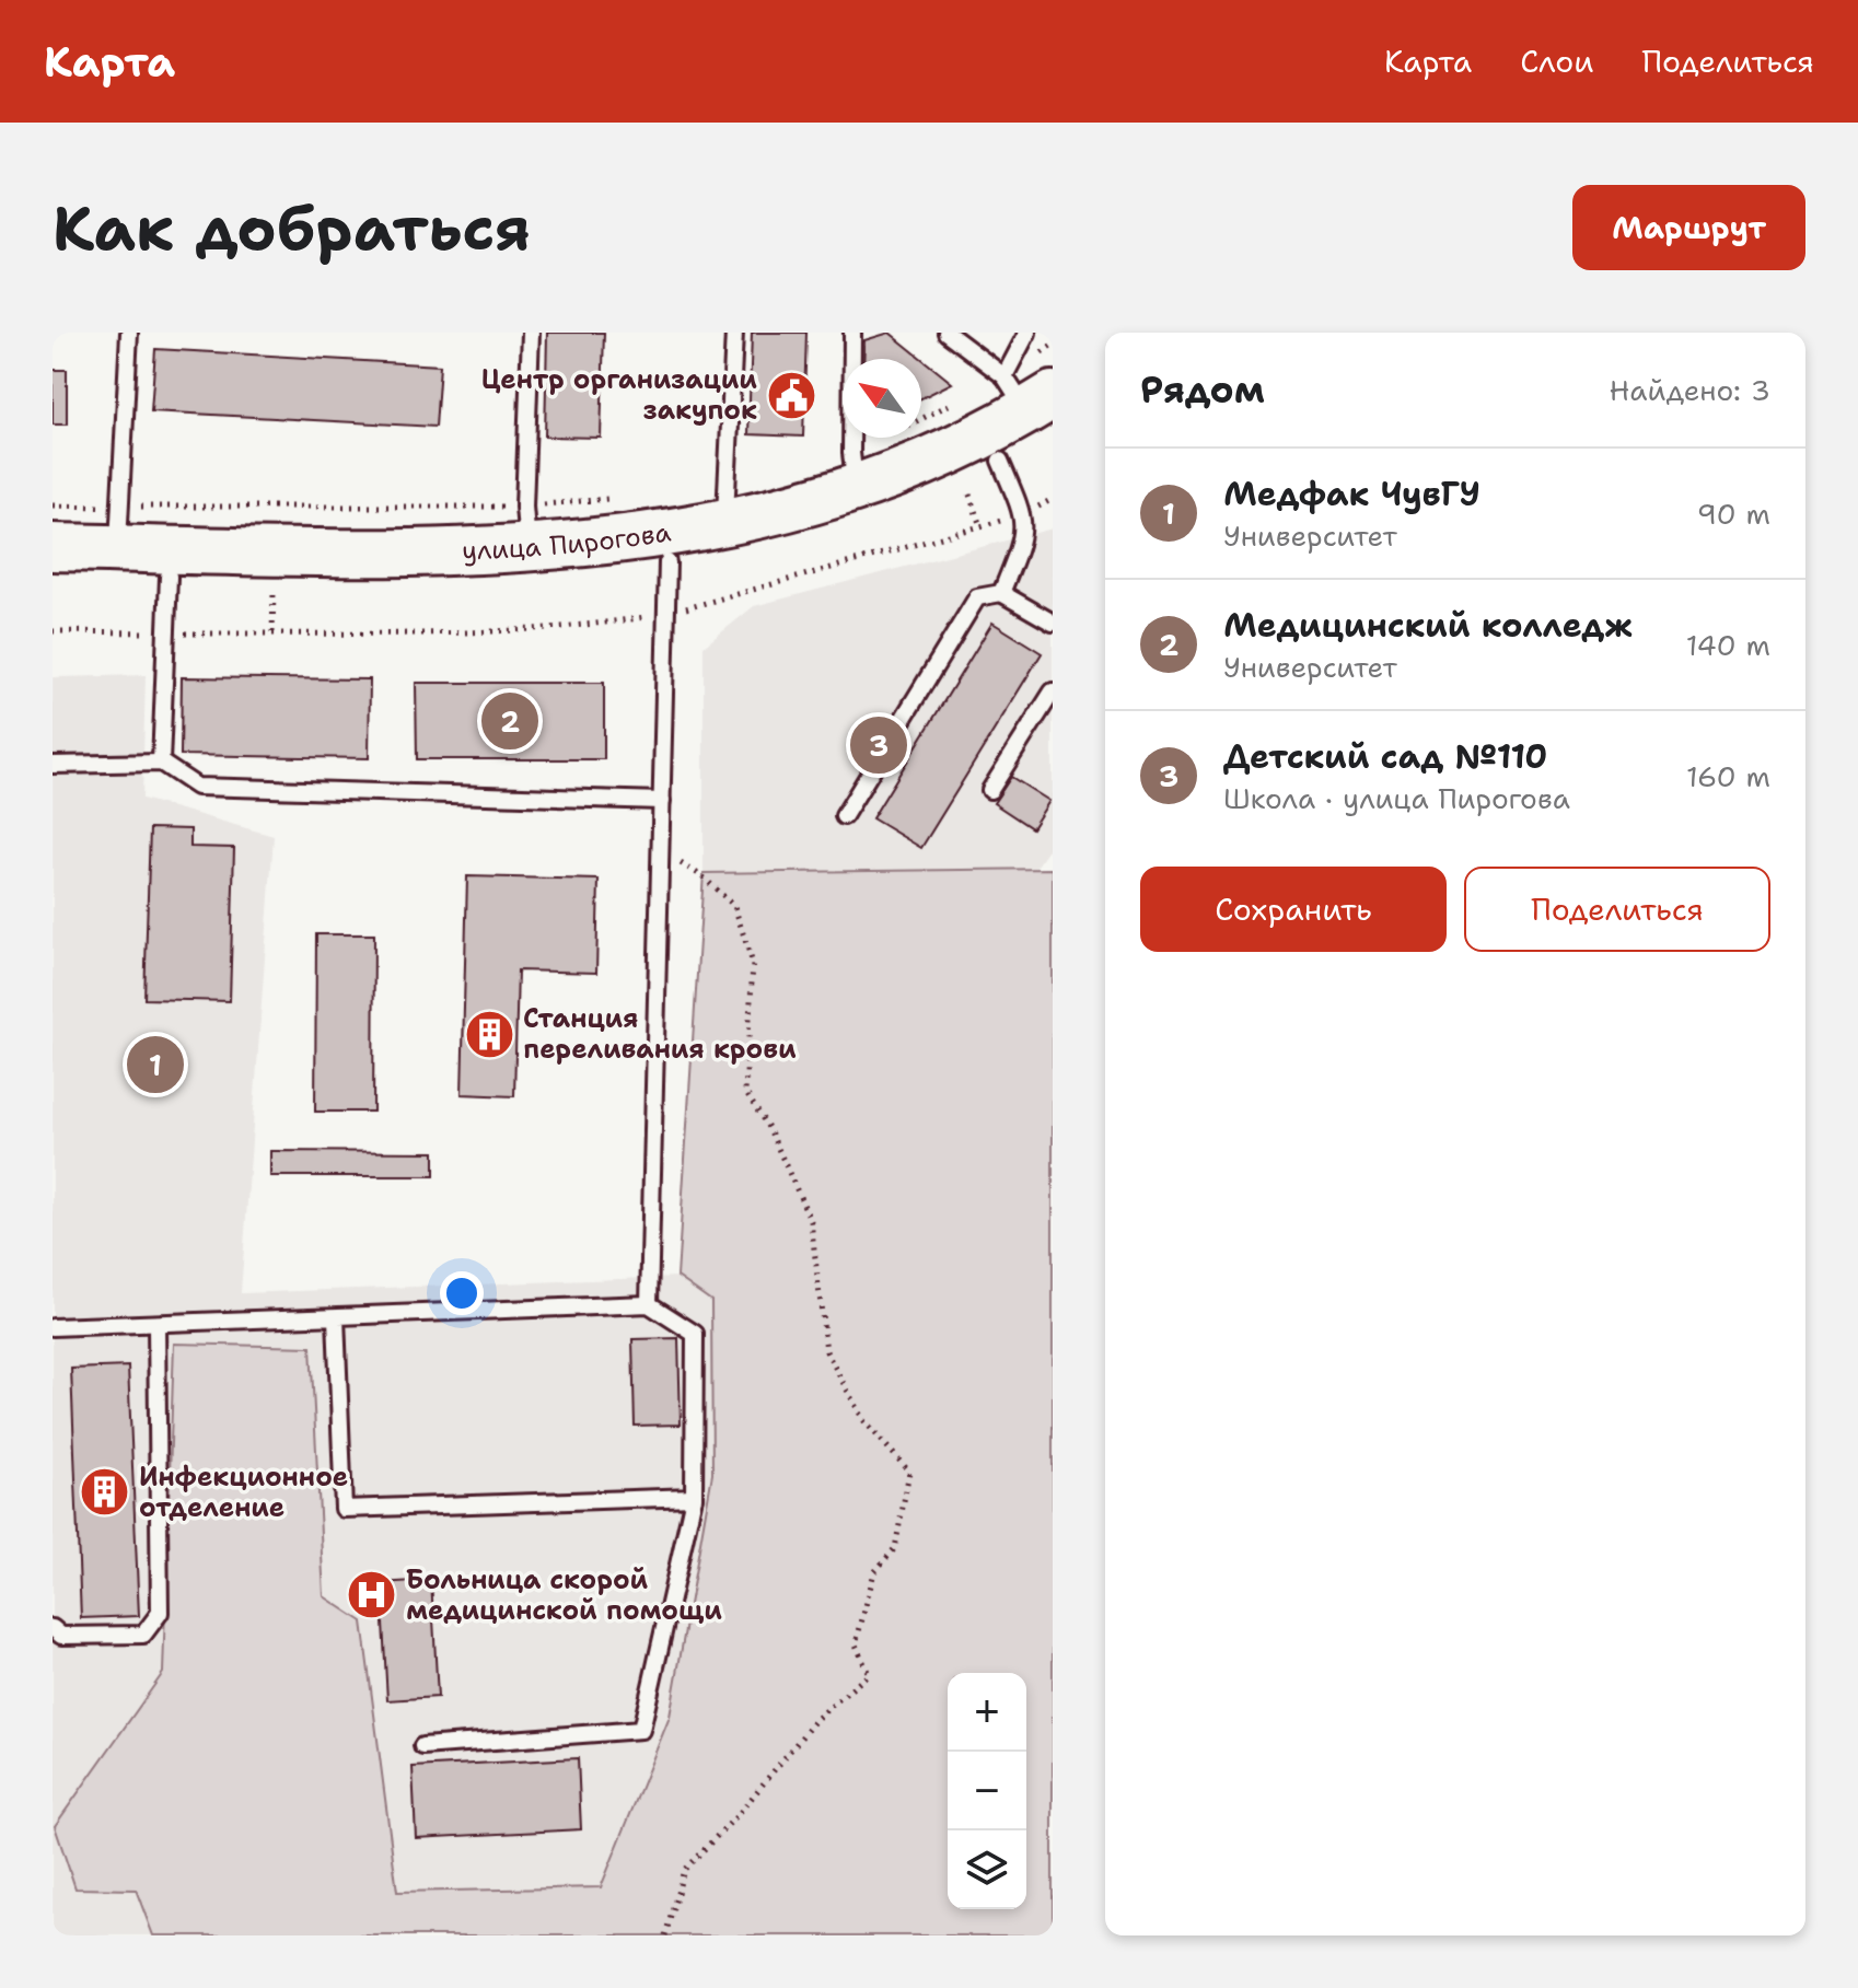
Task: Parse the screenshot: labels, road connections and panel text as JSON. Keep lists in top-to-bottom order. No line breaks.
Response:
{"streets":{"main road":["улица Пирогова"]},"places":{"public building":["Центр организации закупок"],"building":["Станция переливания крови","Инфекционное отделение"],"hospital":["Больница скорой медицинской помощи"]},"north":"top left","page":{"header":"Карта","nav":["Карта","Слои","Поделиться"],"buttons":["Маршрут",["Сохранить","Поделиться"]],"title":"Как добраться","heading":["Рядом","Найдено: 3"],"list":[{"mark":"1","name":"Медфак ЧувГУ","note":"Университет","value":"90 m"},{"mark":"2","name":"Медицинский колледж","note":"Университет","value":"140 m"},{"mark":"3","name":"Детский сад №110","note":"Школа · улица Пирогова","value":"160 m"}],"pins":["2","3","1"],"map_buttons":["+","−"]}}
